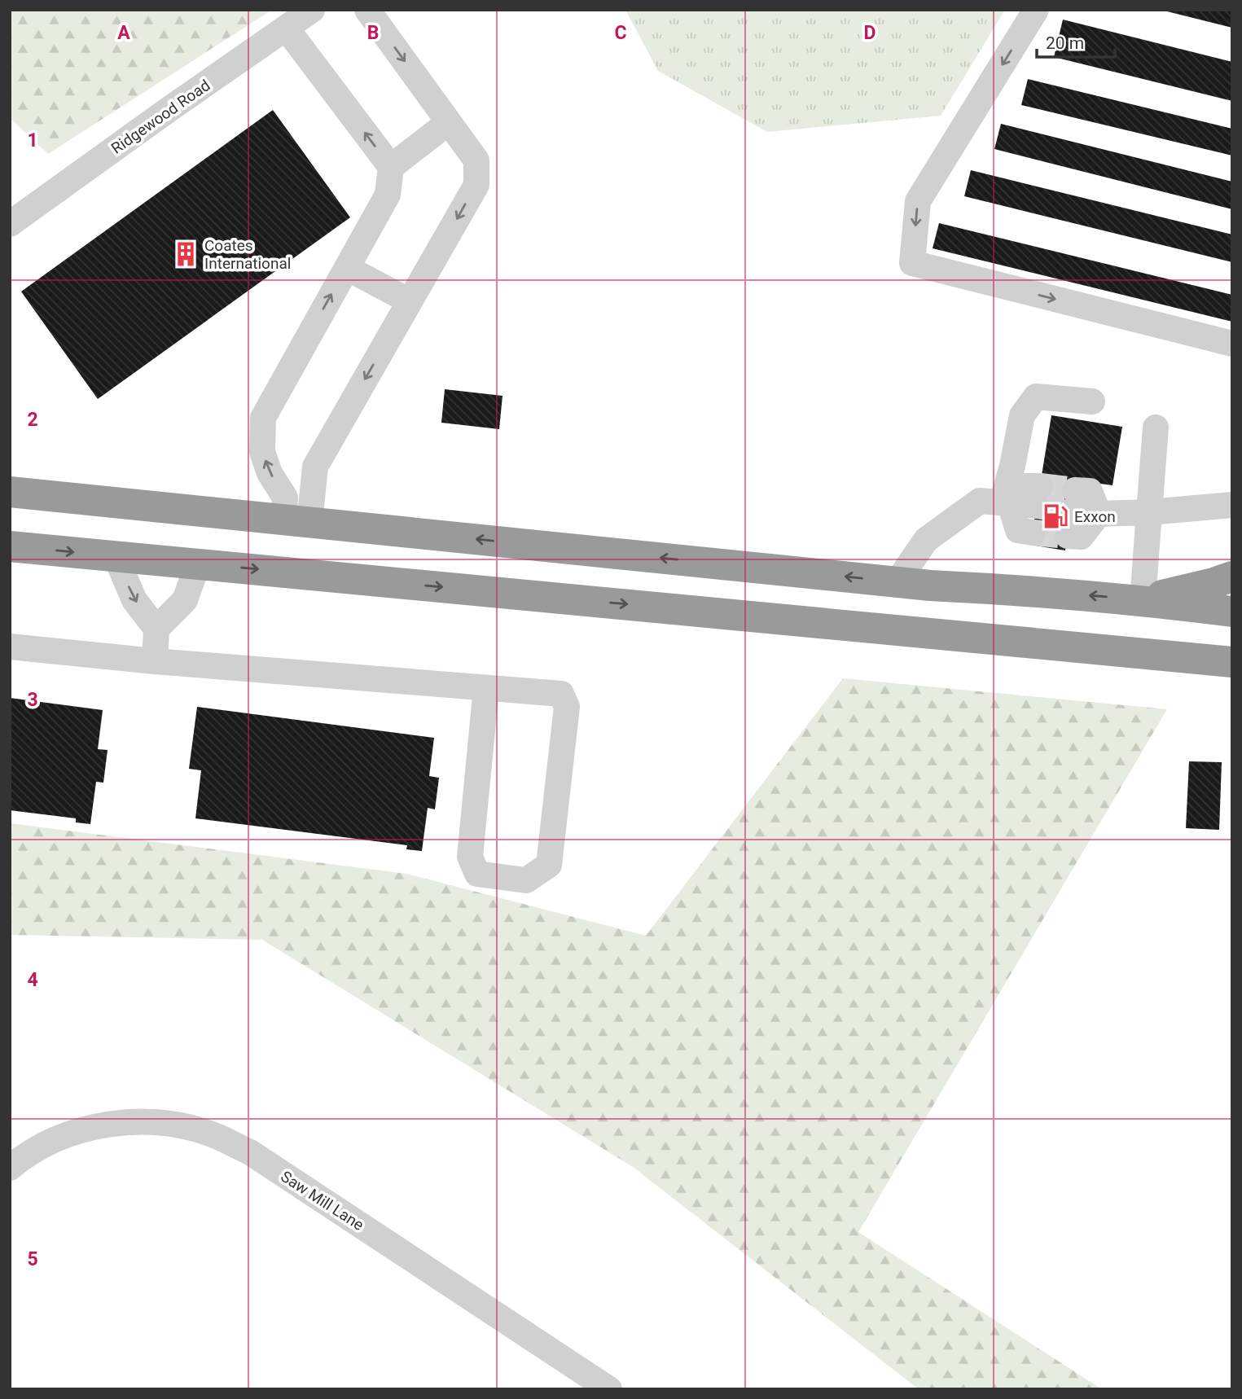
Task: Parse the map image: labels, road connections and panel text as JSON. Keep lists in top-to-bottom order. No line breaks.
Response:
{"streets":{"street":["Ridgewood Road","Saw Mill Lane"]},"places":{"building":["Coates International"],"fuel station":["Exxon"]},"scale_bar":"20 m","grid":{"columns":["A","B","C","D"],"rows":["1","2","3","4","5"]}}
